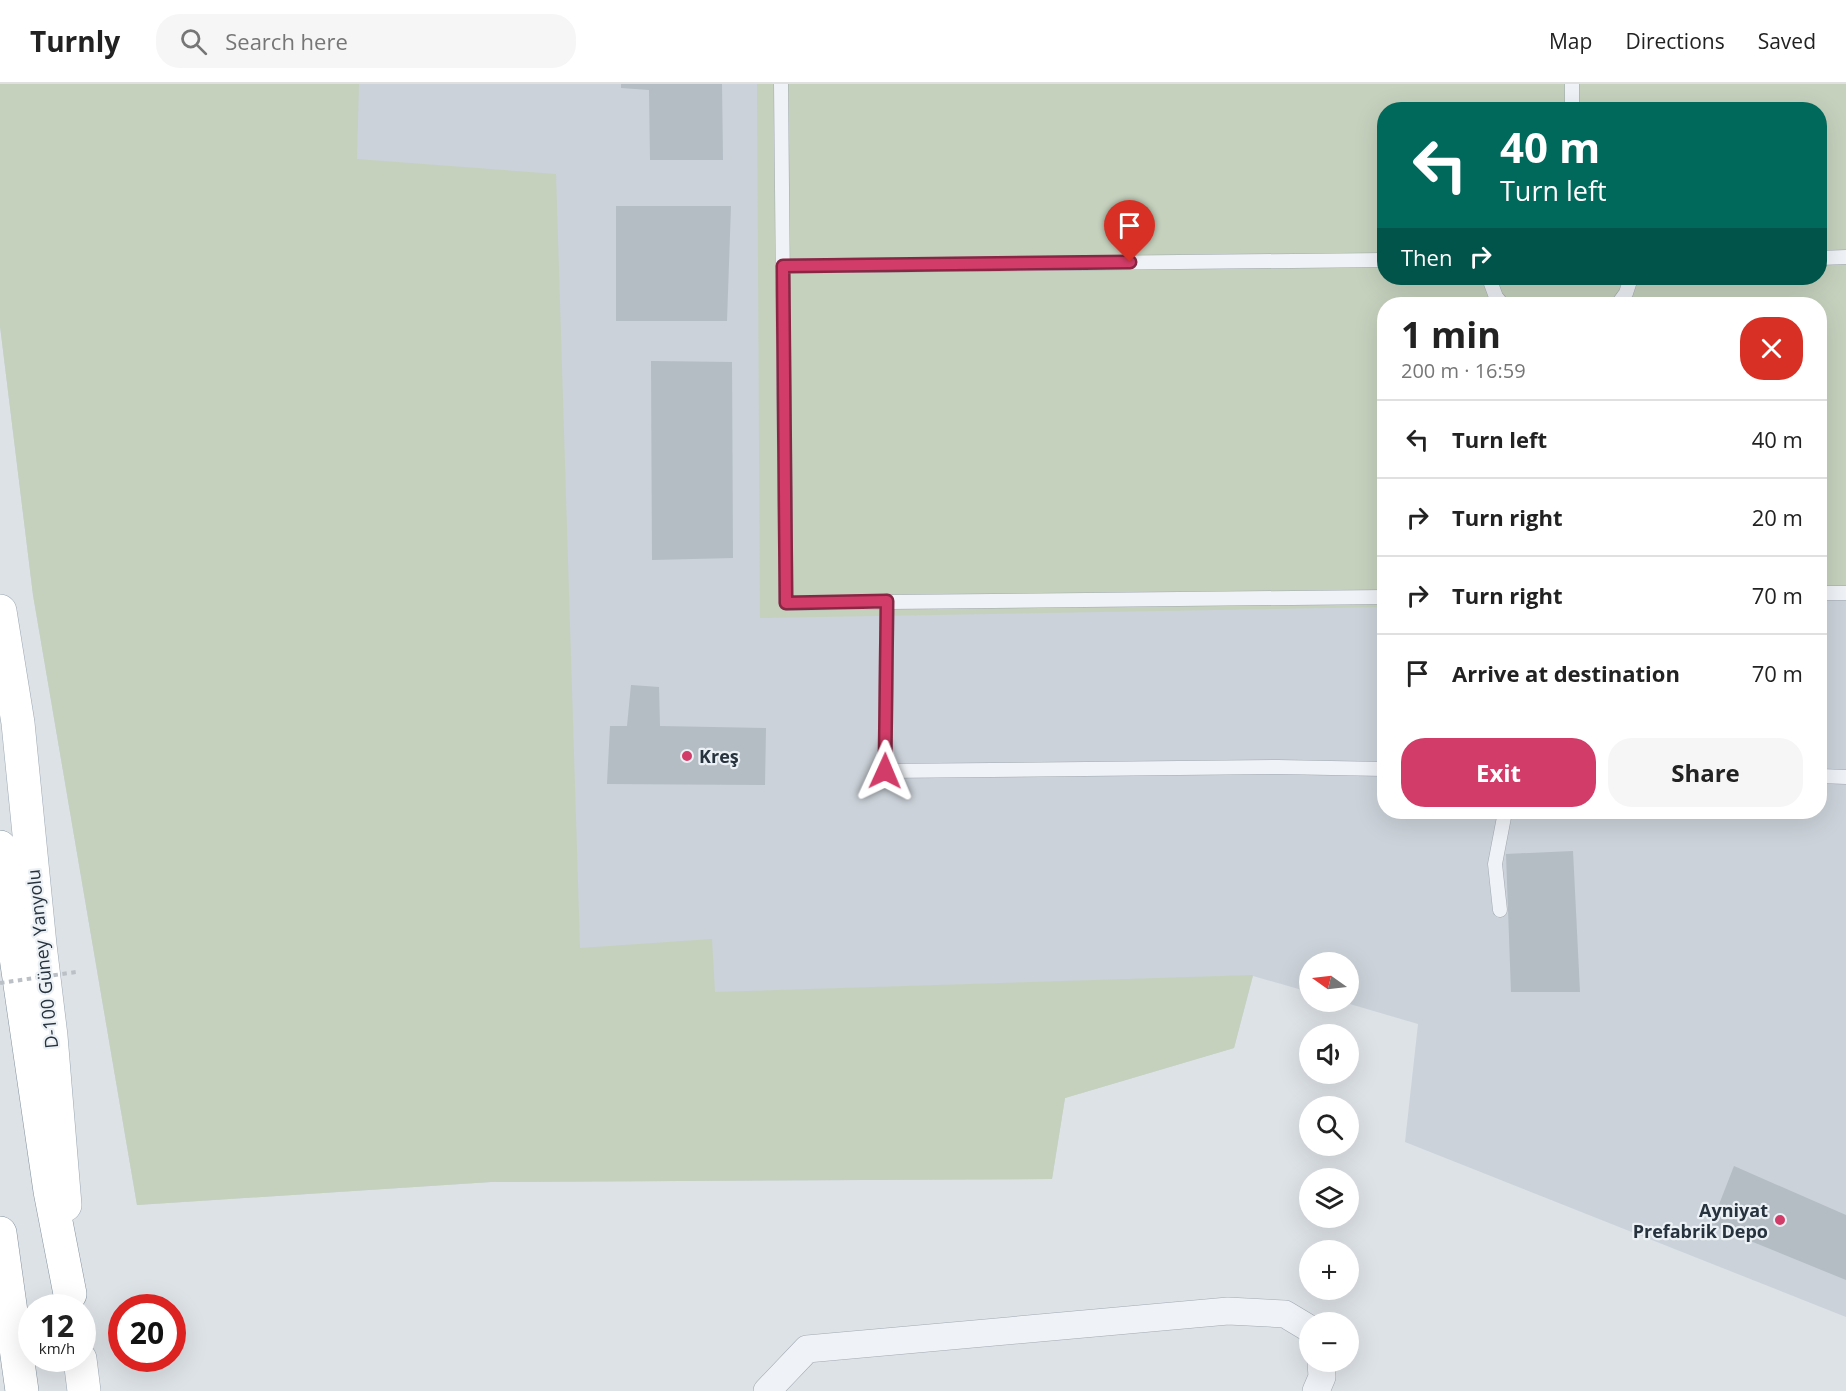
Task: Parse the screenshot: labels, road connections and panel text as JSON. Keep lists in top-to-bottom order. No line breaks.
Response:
{"streets":{"main road":["D-100 Güney Yanyolu"]},"places":["Kreş","Ayniyat Prefabrik Depo"],"north":"left","page":{"header":"Turnly","search":"Search here","nav":["Map","Directions","Saved"],"turn":["40 m","Turn left"],"then":"Then","heading":["1 min","200 m · 16:59"],"list":[{"name":"Turn left","value":"40 m"},{"name":"Turn right","value":"20 m"},{"name":"Turn right","value":"70 m"},{"name":"Arrive at destination","value":"70 m"}],"buttons":["Exit","Share"],"map_buttons":["+","−"],"speed":"12 km/h","limit":"20"}}
